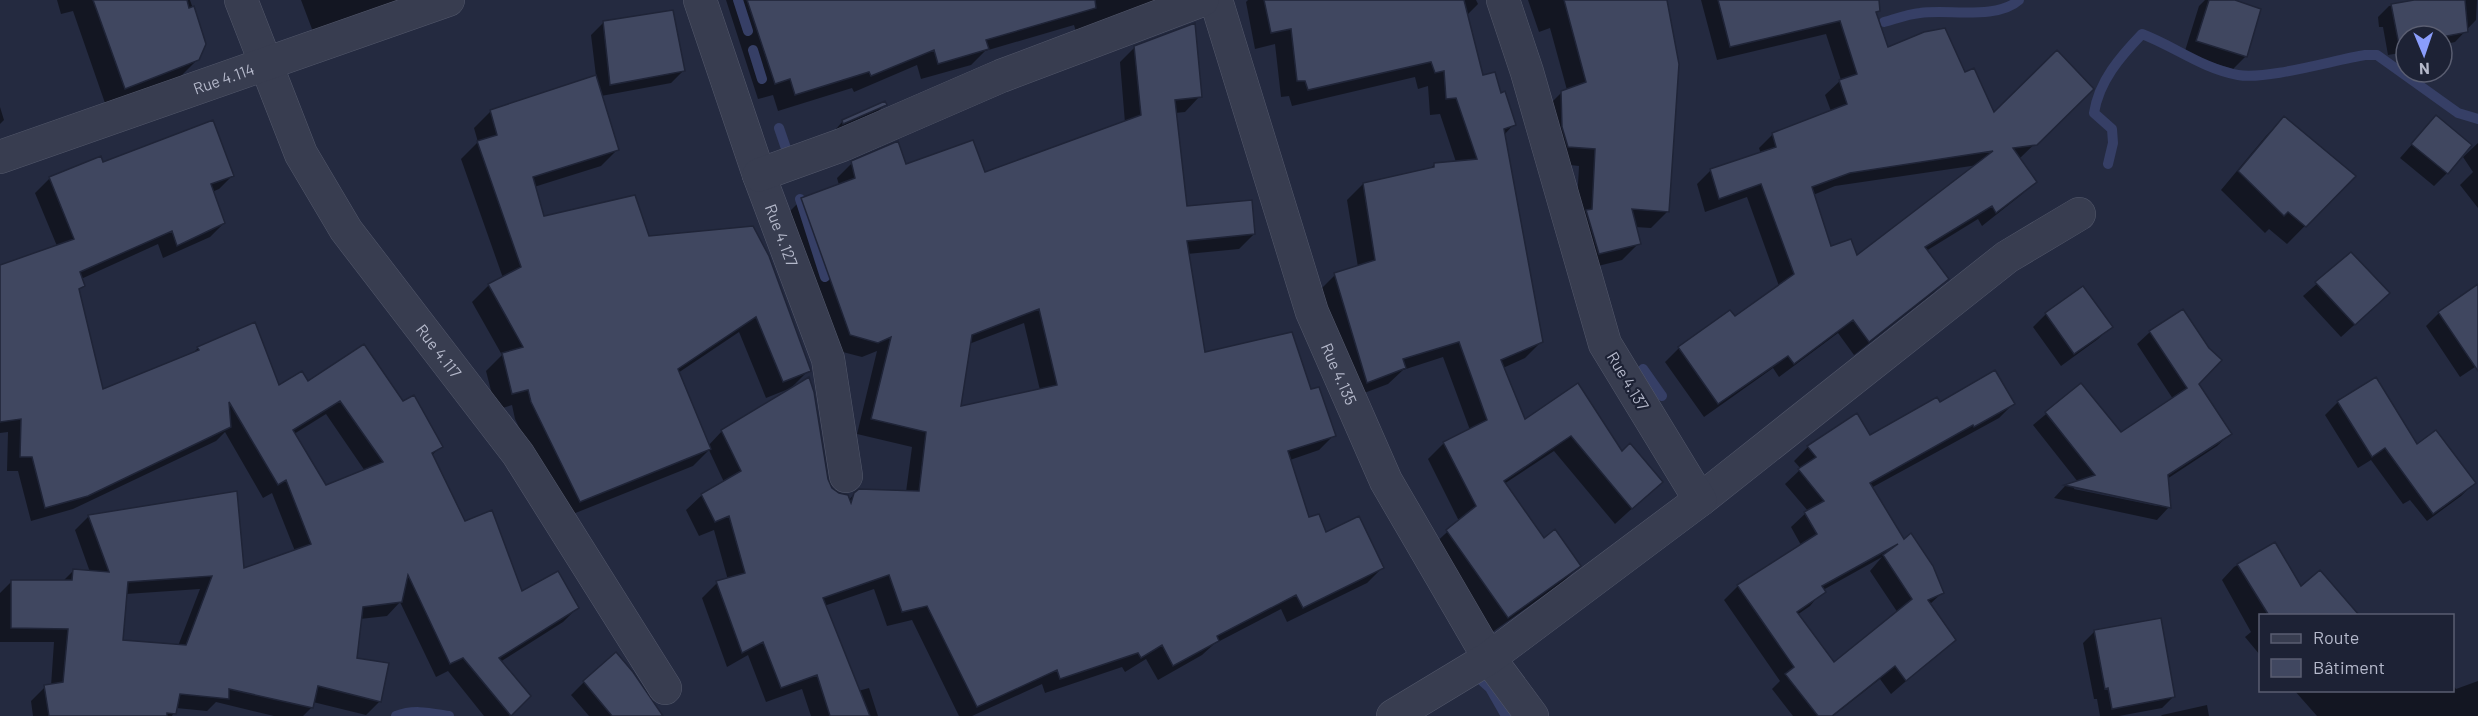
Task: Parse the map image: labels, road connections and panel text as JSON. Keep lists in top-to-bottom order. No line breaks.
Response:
{"streets":{"street":["Rue 4.114","Rue 4.127","Rue 4.117","Rue 4.135","Rue 4.137"]},"crossings":[["Rue 4.114","Rue 4.117"]],"legend":["Route","Bâtiment"],"north":"bottom"}
